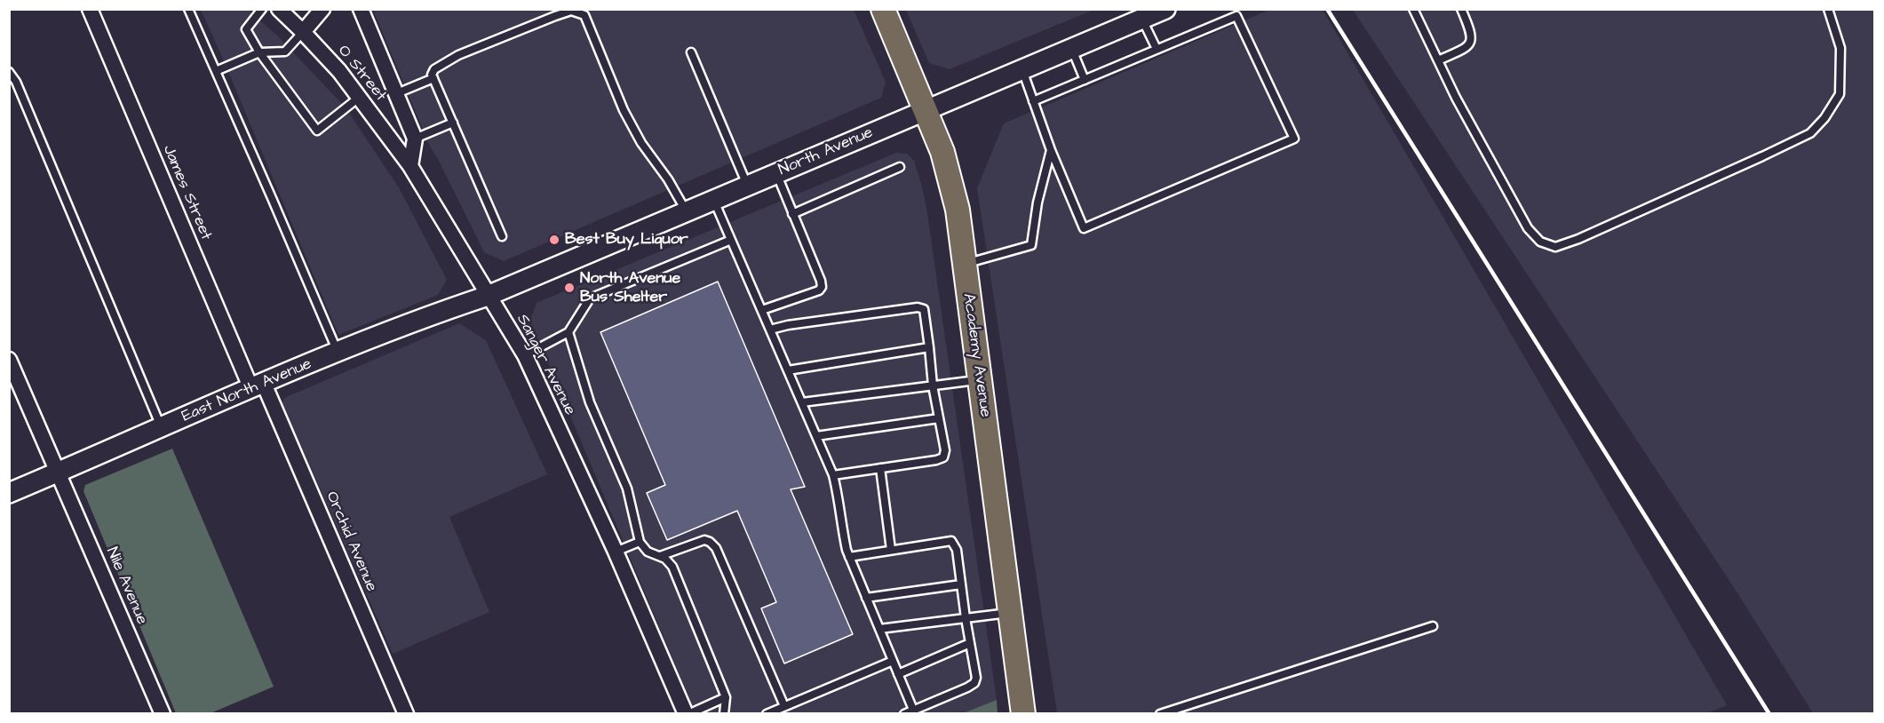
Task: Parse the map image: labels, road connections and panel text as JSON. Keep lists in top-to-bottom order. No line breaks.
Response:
{"streets":{"main road":["Academy Avenue"],"street":["O Street","North Avenue","James Street","Sanger Avenue","East North Avenue","Orchid Avenue","Nile Avenue"]},"crossings":[["O Street","Sanger Avenue"],["North Avenue","Academy Avenue"],["North Avenue","Sanger Avenue"],["North Avenue","East North Avenue"],["James Street","East North Avenue"],["James Street","Orchid Avenue"],["Sanger Avenue","East North Avenue"],["East North Avenue","Orchid Avenue"],["East North Avenue","Nile Avenue"]],"places":["Best Buy Liquor","North Avenue Bus Shelter"]}
